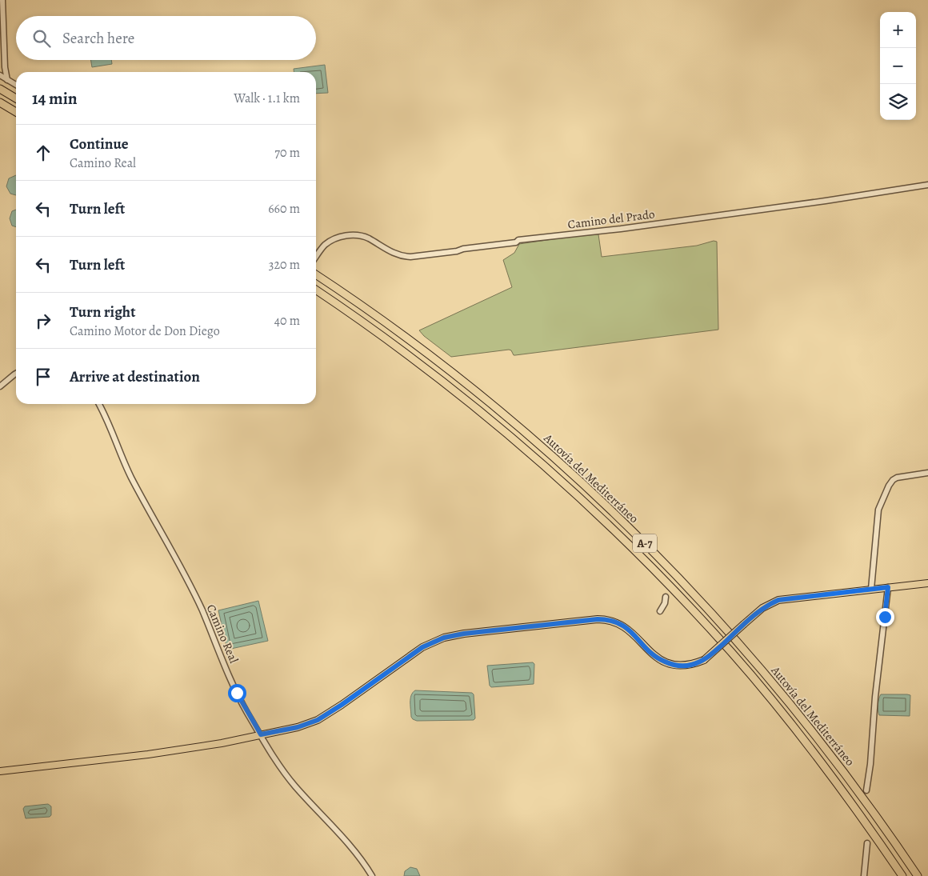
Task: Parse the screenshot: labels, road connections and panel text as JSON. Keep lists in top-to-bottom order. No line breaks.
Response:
{"streets":{"highway":["Autovía del Mediterráneo","A-7"],"street":["Camino del Prado","Camino Real"]},"page":{"map_buttons":["+","−"],"search":"Search here","heading":["14 min","Walk · 1.1 km"],"list":[["Continue","Camino Real","70 m"],["Turn left","660 m"],["Turn left","320 m"],["Turn right","Camino Motor de Don Diego","40 m"],"Arrive at destination"]}}
